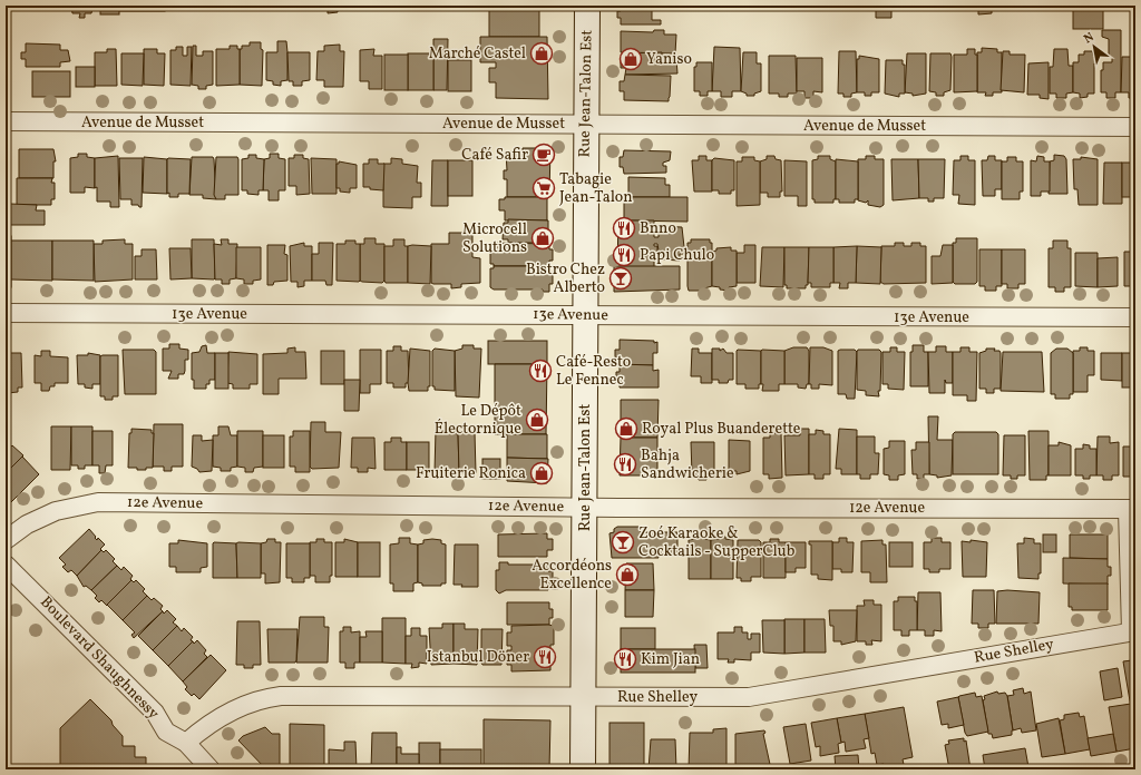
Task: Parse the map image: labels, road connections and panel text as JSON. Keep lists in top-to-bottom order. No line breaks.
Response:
{"streets":{"main road":["Rue Jean-Talon Est"],"street":["Avenue de Musset","13e Avenue","12e Avenue","Rue Shelley","Boulevard Shaughnessy"]},"crossings":[["Rue Jean-Talon Est","Avenue de Musset"],["Rue Jean-Talon Est","13e Avenue"],["Rue Jean-Talon Est","12e Avenue"],["Rue Jean-Talon Est","Rue Shelley"],["Rue Shelley","Boulevard Shaughnessy"]],"places":{"shop":["Marché Castel","Yaniso","Microcell Solutions","Le Dépôt Électornique","Royal Plus Buanderette","Fruiterie Ronica","Accordéons Excellence"],"cafe":["Café Safir"],"supermarket":["Tabagie Jean-Talon"],"restaurant":["Bnno","Papi Chulo","Café-Resto Le Fennec","Bahja Sandwicherie","Istanbul Döner","Kim Jian"],"bar":["Bistro Chez Alberto","Zoé Karaoke & Cocktails - SupperClub"]},"north":"top left"}
